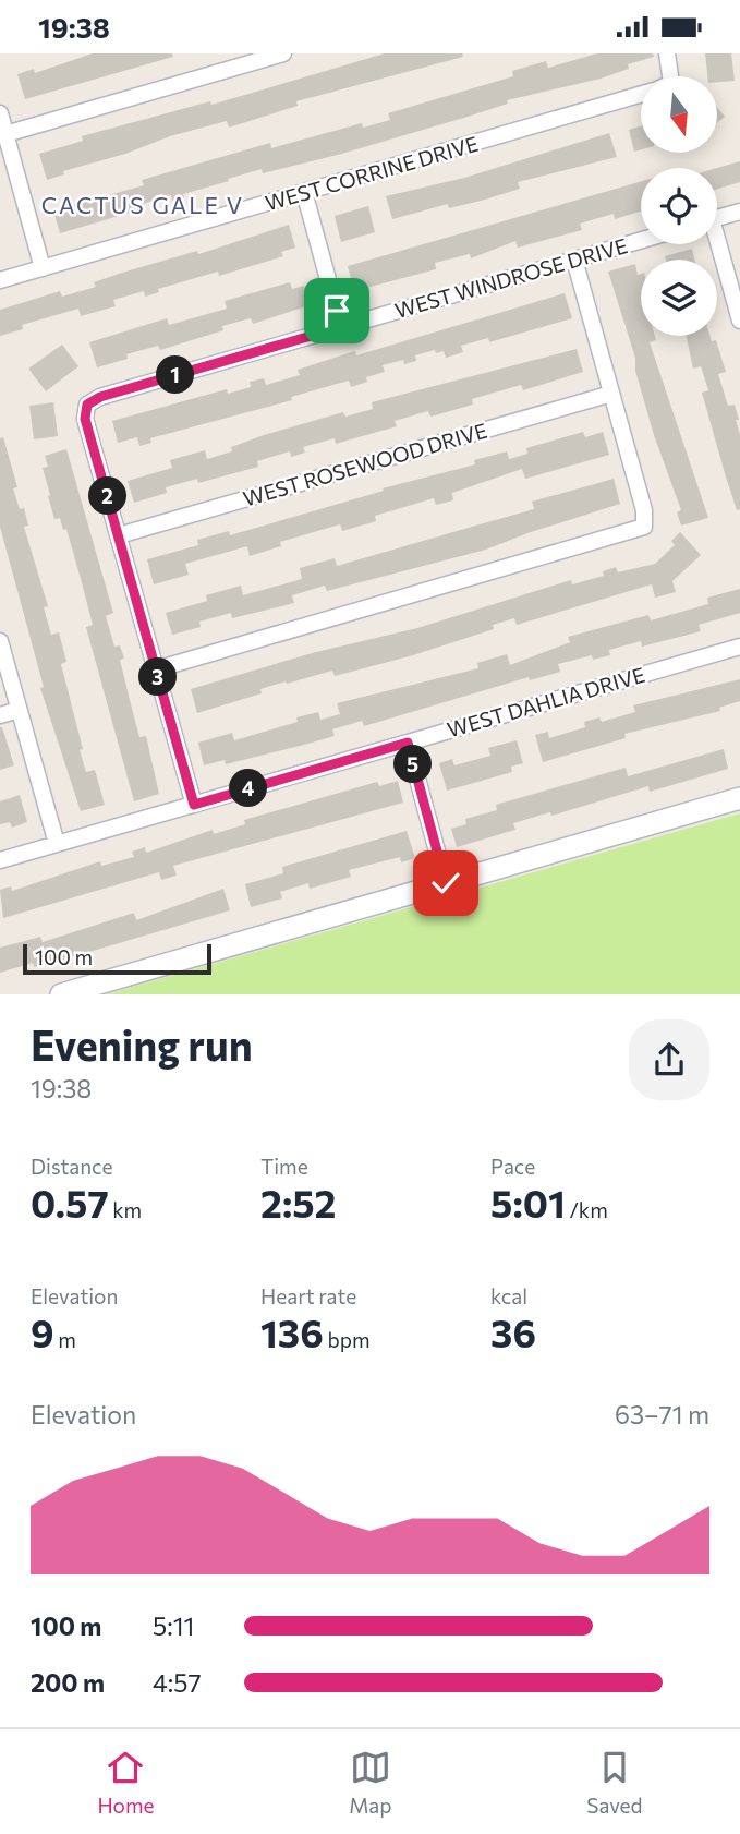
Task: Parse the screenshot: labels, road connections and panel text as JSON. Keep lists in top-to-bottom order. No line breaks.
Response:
{"streets":{"street":["WEST CORRINE DRIVE","WEST WINDROSE DRIVE","WEST ROSEWOOD DRIVE","WEST DAHLIA DRIVE"]},"crossings":[["WEST WINDROSE DRIVE","WEST ROSEWOOD DRIVE"]],"districts":["CACTUS GALE V"],"scale_bar":"100 m","north":"bottom","page":{"status":"19:38","pins":["1","2","3","5","4"],"scale":"100 m","heading":["Evening run","19:38"],"stats":[["Distance","0.57 km"],["Time","2:52"],["Pace","5:01 /km"],["Elevation","9 m"],["Heart rate","136 bpm"],["kcal","36"]],"chart":["Elevation","63–71 m"],"list":[{"name":"100 m","note":"5:11"},{"name":"200 m","note":"4:57"}],"tabs":["Home","Map","Saved"]}}
